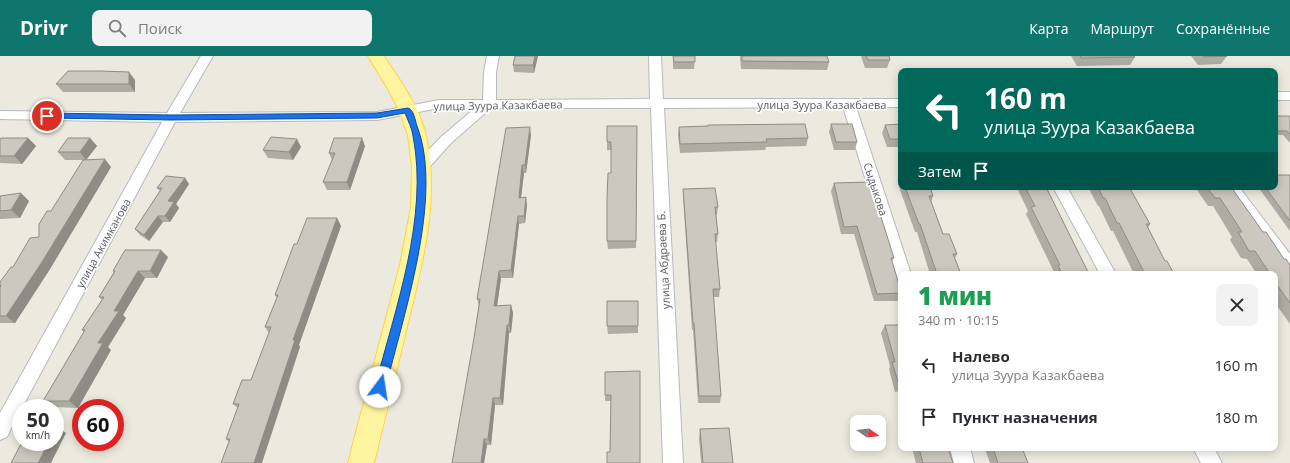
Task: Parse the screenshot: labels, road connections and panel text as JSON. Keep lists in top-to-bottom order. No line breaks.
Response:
{"streets":{"street":["улица Зуура Казакбаева","Сыдыкова","улица Акимканова","улица Абдраева Б."]},"crossings":[["улица Зуура Казакбаева","Сыдыкова"],["улица Зуура Казакбаева","улица Акимканова"],["улица Зуура Казакбаева","улица Абдраева Б."]],"north":"right","page":{"header":"Drivr","search":"Поиск","nav":["Карта","Маршрут","Сохранённые"],"turn":["160 m","улица Зуура Казакбаева"],"then":"Затем","heading":["1 мин","340 m · 10:15"],"list":[{"name":"Налево","note":"улица Зуура Казакбаева","value":"160 m"},{"name":"Пункт назначения","value":"180 m"}],"speed":"50 km/h","limit":"60"}}
